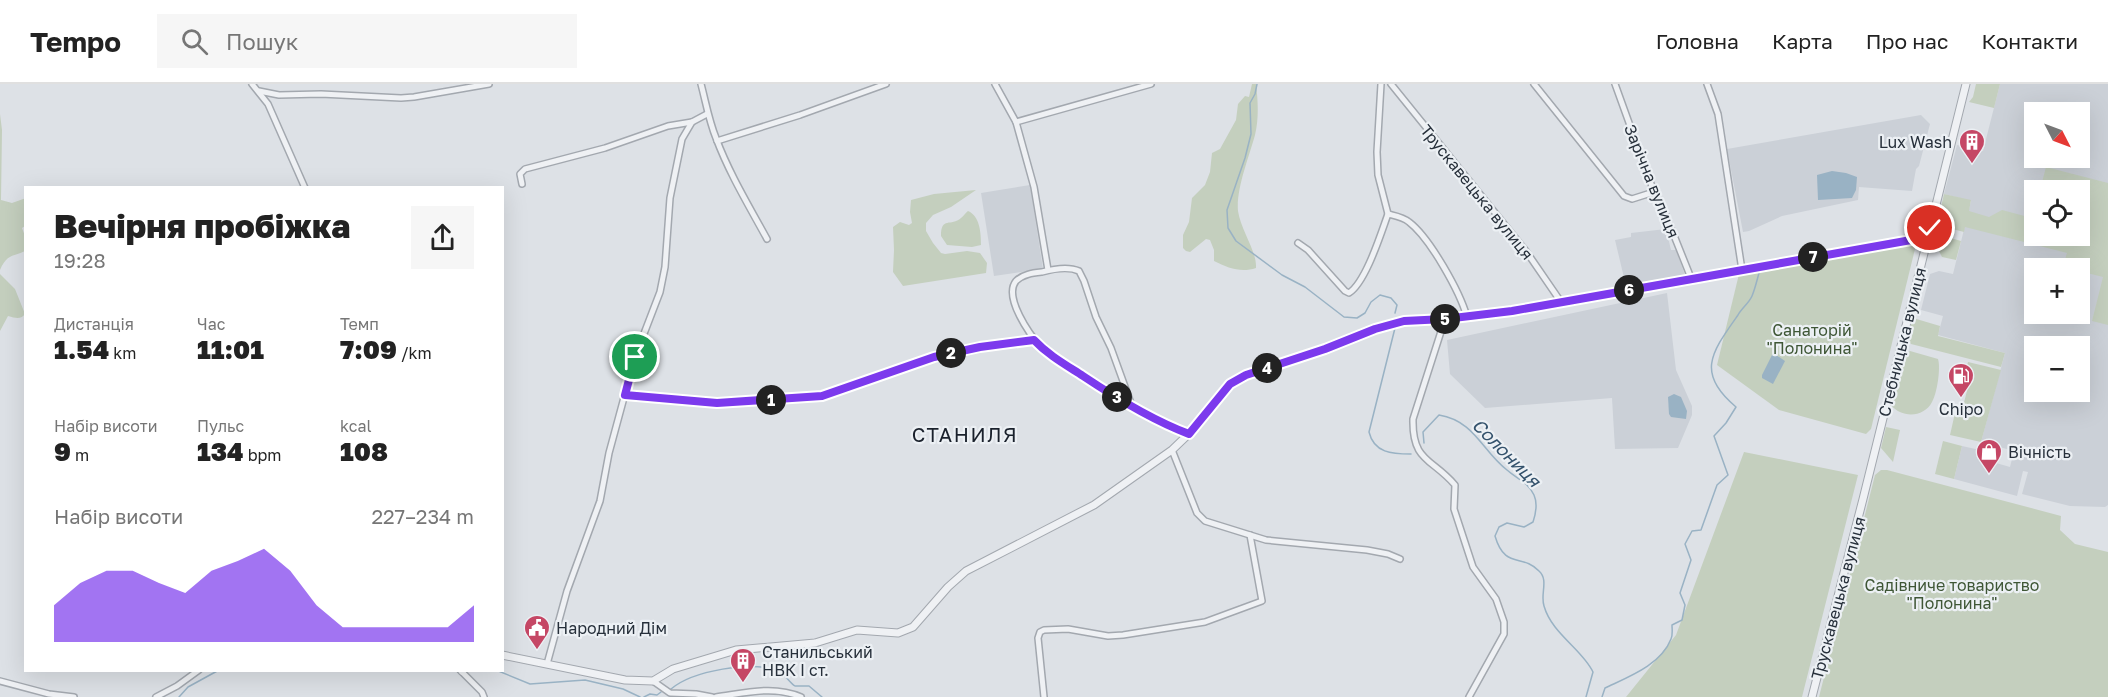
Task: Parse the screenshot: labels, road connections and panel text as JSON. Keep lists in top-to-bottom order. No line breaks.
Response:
{"streets":{"street":["Зарічна вулиця","Трускавецька вулиця","Стебницька вулиця"]},"crossings":[["Трускавецька вулиця","Стебницька вулиця"]],"districts":["СТАНИЛЯ"],"water":["Солониця"],"parks":["Санаторій \"Полонина\"","Садівниче товариство \"Полонина\""],"places":{"building":["Lux Wash","Станильський НВК І ст."],"fuel station":["Chipo"],"shop":["Вічність"],"public building":["Народний Дім"]},"north":"bottom right","page":{"header":"Tempo","search":"Пошук","nav":["Головна","Карта","Про нас","Контакти"],"map_buttons":["+","−"],"heading":["Вечірня пробіжка","19:28"],"pins":["7","6","5","2","4","3","1"],"stats":[["Дистанція","1.54 km"],["Час","11:01"],["Темп","7:09 /km"],["Набір висоти","9 m"],["Пульс","134 bpm"],["kcal","108"]],"chart":["Набір висоти","227–234 m"]}}
